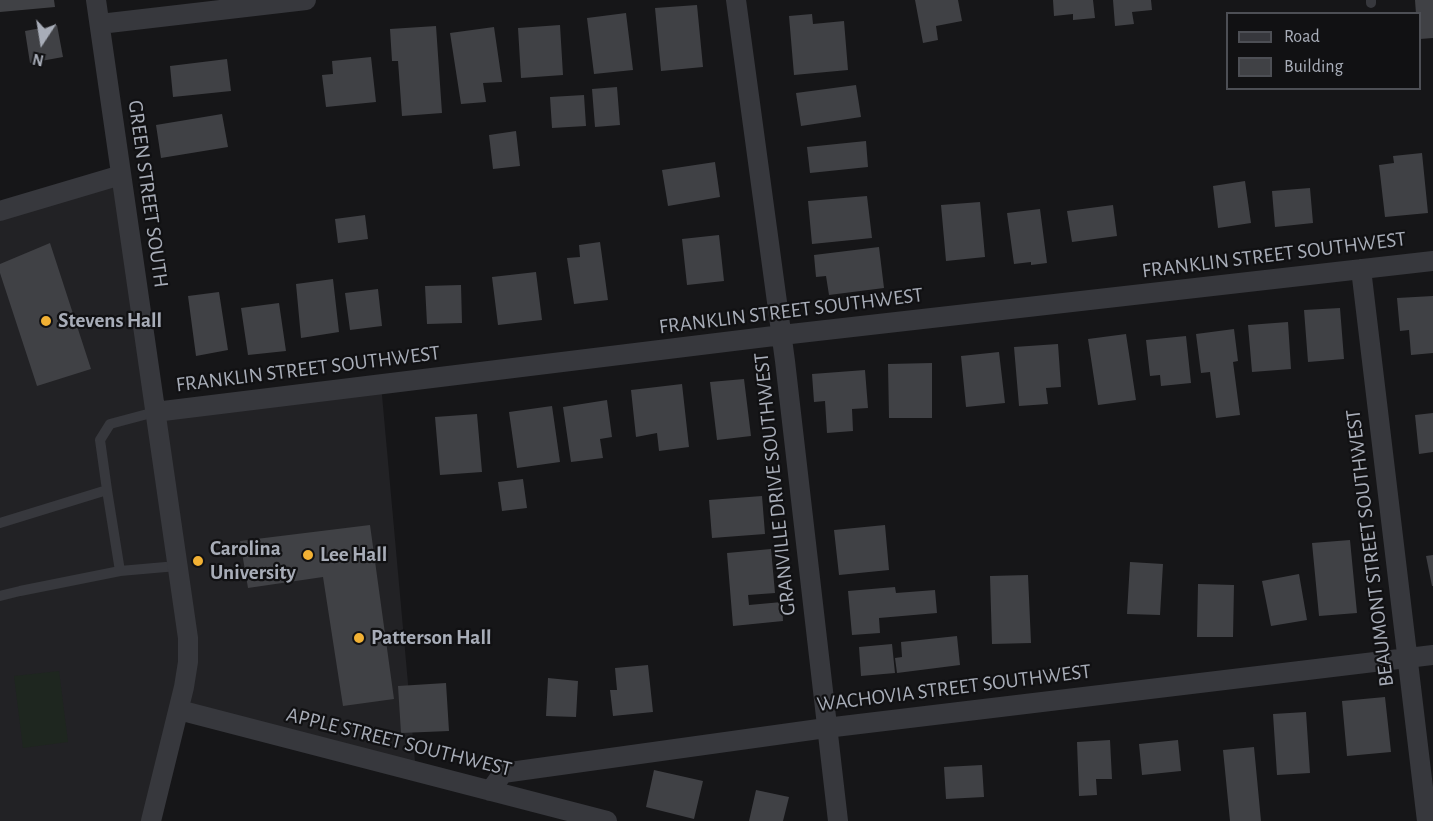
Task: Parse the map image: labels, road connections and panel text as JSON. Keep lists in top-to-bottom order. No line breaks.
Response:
{"streets":{"street":["GREEN STREET SOUTH","FRANKLIN STREET SOUTHWEST","GRANVILLE DRIVE SOUTHWEST","BEAUMONT STREET SOUTHWEST","WACHOVIA STREET SOUTHWEST","APPLE STREET SOUTHWEST"]},"crossings":[["GREEN STREET SOUTH","FRANKLIN STREET SOUTHWEST"],["GREEN STREET SOUTH","APPLE STREET SOUTHWEST"],["FRANKLIN STREET SOUTHWEST","GRANVILLE DRIVE SOUTHWEST"],["FRANKLIN STREET SOUTHWEST","BEAUMONT STREET SOUTHWEST"],["GRANVILLE DRIVE SOUTHWEST","WACHOVIA STREET SOUTHWEST"],["BEAUMONT STREET SOUTHWEST","WACHOVIA STREET SOUTHWEST"],["WACHOVIA STREET SOUTHWEST","APPLE STREET SOUTHWEST"]],"places":["Stevens Hall","Lee Hall","Carolina University","Patterson Hall"],"legend":["Road","Building"],"north":"bottom"}
